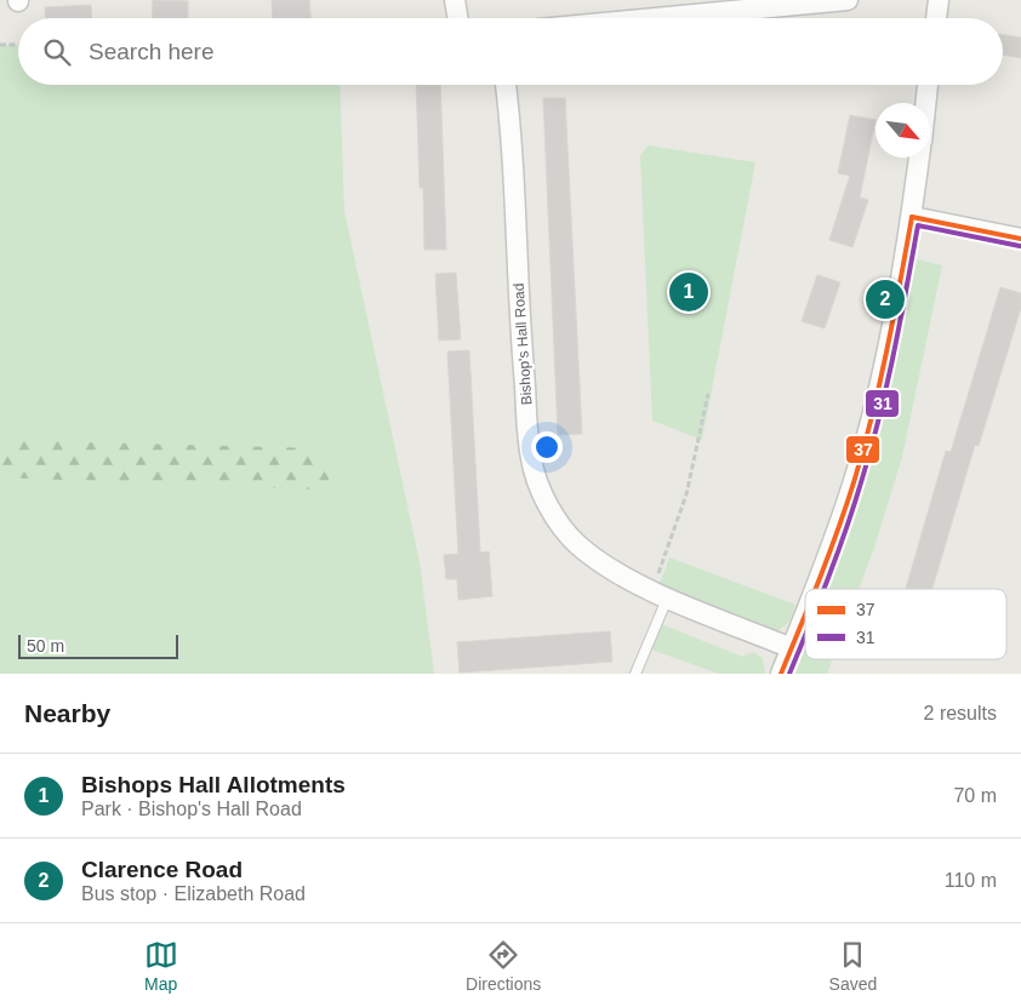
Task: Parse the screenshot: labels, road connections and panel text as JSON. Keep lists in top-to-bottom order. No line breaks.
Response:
{"streets":{"street":["Bishop's Hall Road"]},"lines":["transit line 37","transit line 31"],"legend":["37","31"],"scale_bar":"50 m","north":"bottom right","page":{"search":"Search here","pins":["1","2"],"scale":"50 m","heading":["Nearby","2 results"],"list":[{"mark":"1","name":"Bishops Hall Allotments","note":"Park · Bishop's Hall Road","value":"70 m"},{"mark":"2","name":"Clarence Road","note":"Bus stop · Elizabeth Road","value":"110 m"}],"nav":["Map","Directions","Saved"]}}
